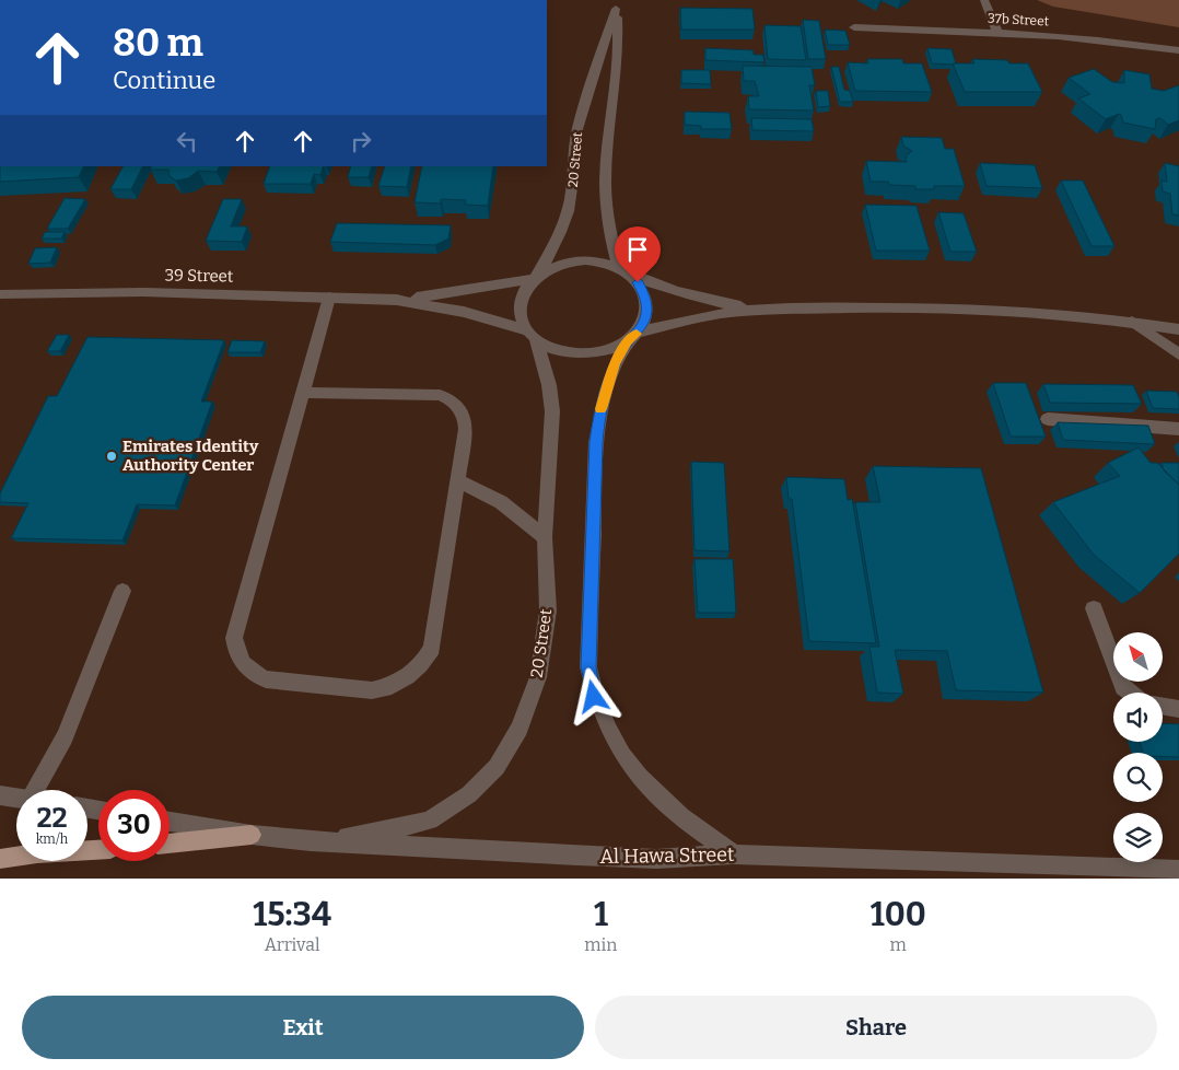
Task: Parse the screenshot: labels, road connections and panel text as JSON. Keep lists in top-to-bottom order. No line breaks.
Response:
{"streets":{"street":["37b Street","20 Street","39 Street","Al Hawa Street"]},"crossings":[["20 Street","39 Street"],["20 Street","Al Hawa Street"]],"places":["Emirates Identity Authority Center"],"north":"top left","page":{"turn":["80 m","Continue"],"speed":"22 km/h","limit":"30","eta":["15:34","Arrival","1","min","100","m"],"buttons":["Exit","Share"]}}
